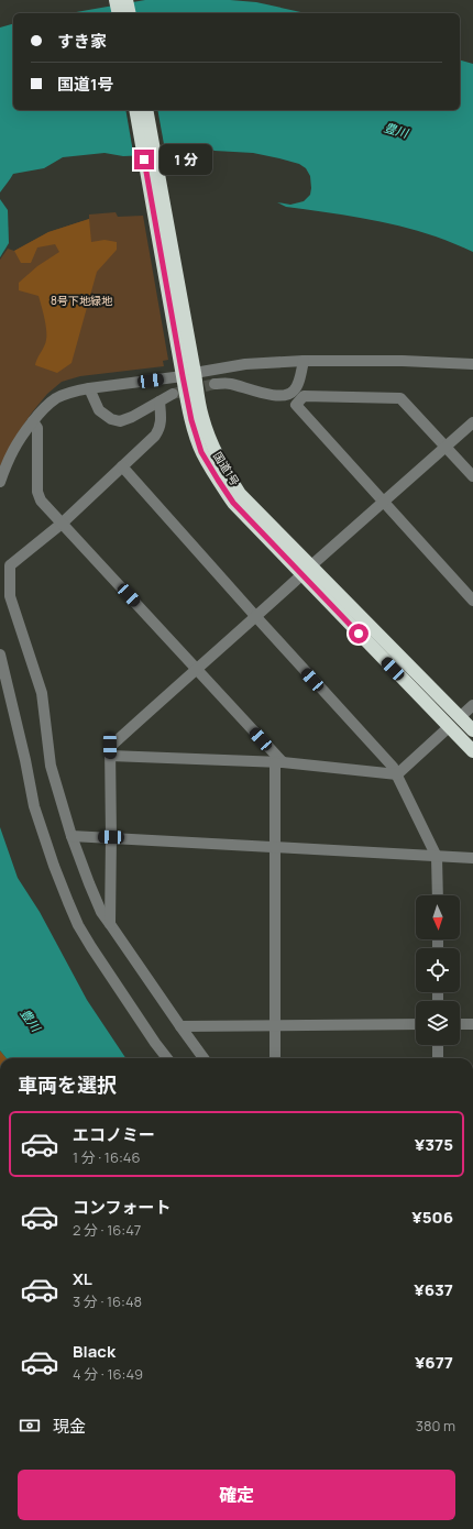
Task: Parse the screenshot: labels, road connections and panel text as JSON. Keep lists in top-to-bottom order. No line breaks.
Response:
{"streets":{"highway":["国道1号"]},"water":["豊川"],"parks":["8号下地緑地"],"north":"bottom","page":{"banner":["すき家","国道1号"],"bubble":"1 分","heading":"車両を選択","list":[{"name":"エコノミー","note":"1 分 · 16:46","value":"¥375"},{"name":"コンフォート","note":"2 分 · 16:47","value":"¥506"},{"name":"XL","note":"3 分 · 16:48","value":"¥637"},{"name":"Black","note":"4 分 · 16:49","value":"¥677"}],"pay":["現金","380 m"],"buttons":"確定"}}
